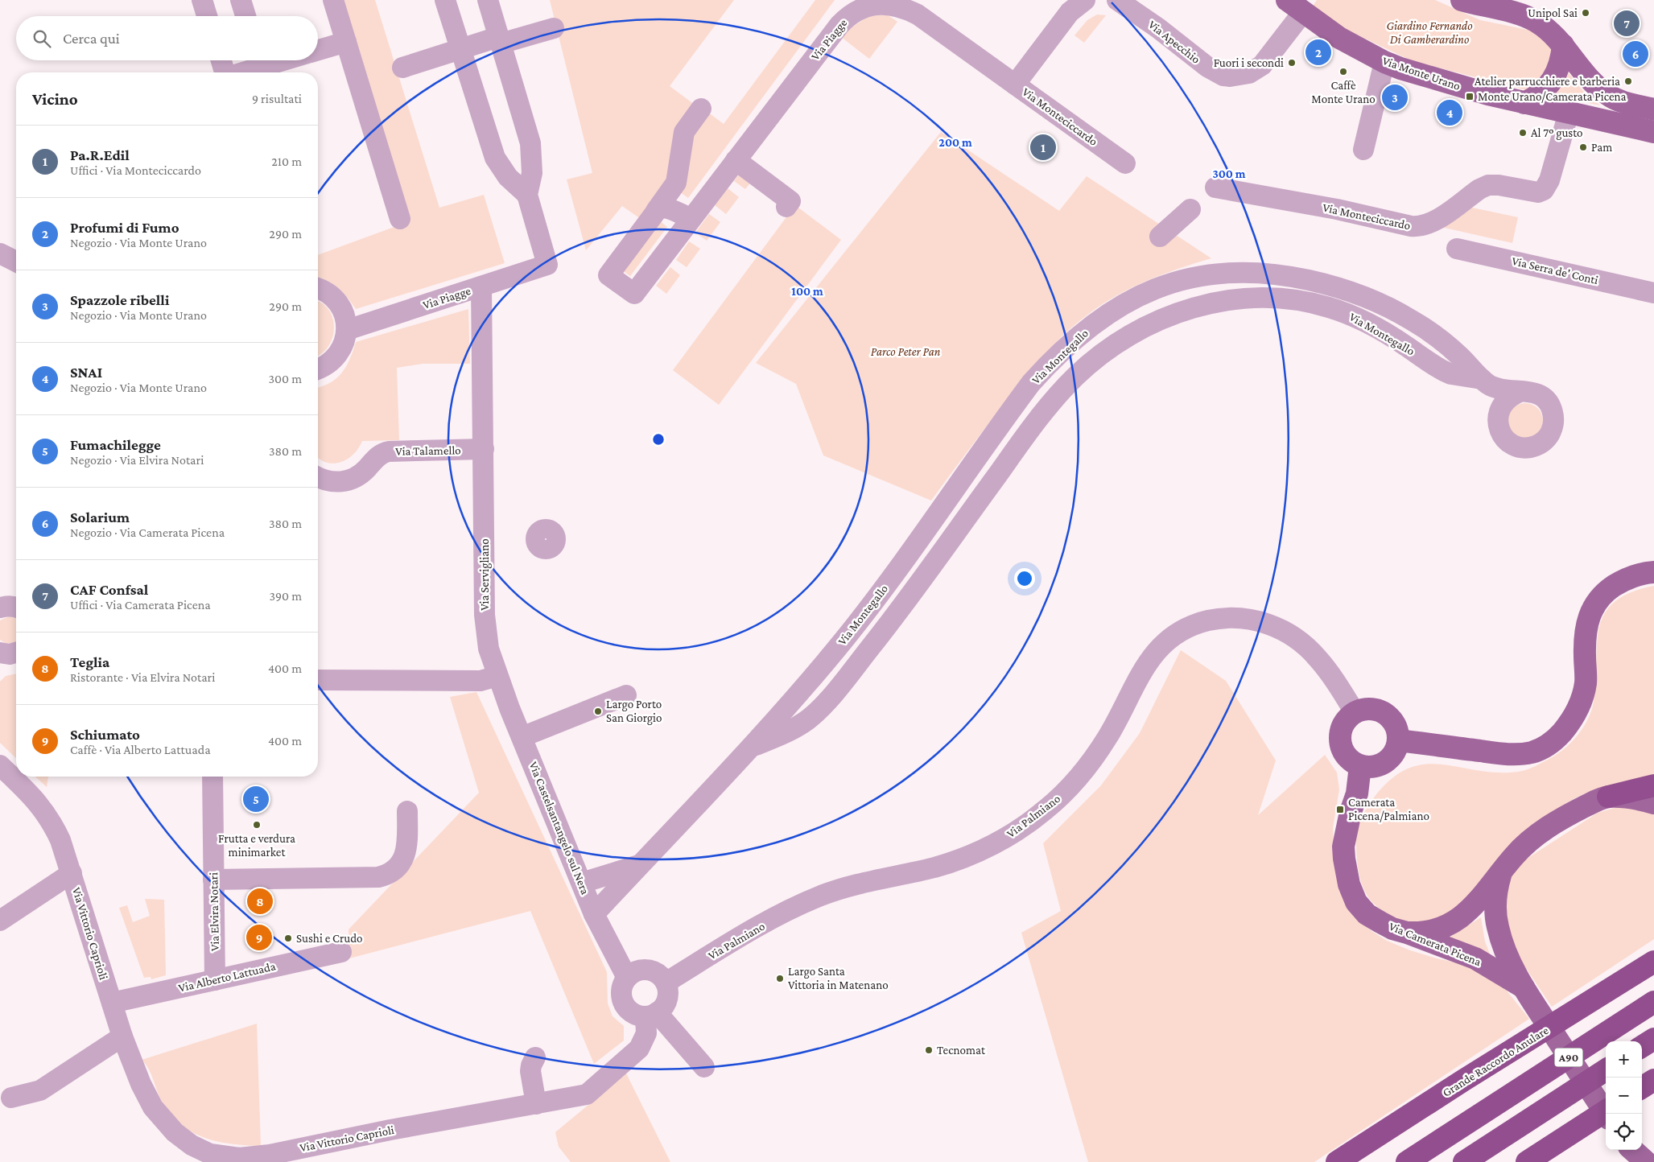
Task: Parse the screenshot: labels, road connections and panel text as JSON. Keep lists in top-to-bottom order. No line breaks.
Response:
{"streets":{"highway":["A90","Grande Raccordo Anulare"],"main road":["Via Monte Urano","Via Camerata Picena"],"street":["Via Piagge","Via Apecchio","Via Monteciccardo","Via Serra de' Conti","Via Montegallo","Via Talamello","Via Servigliano","Via Palmiano","Via Castelsantangelo sul Nera","Via Elvira Notari","Via Vittorio Caprioli","Via Alberto Lattuada"]},"crossings":[["Via Piagge","Via Monteciccardo"],["Via Piagge","Via Servigliano"],["Via Apecchio","Via Monte Urano"],["Via Montegallo","Via Castelsantangelo sul Nera"],["Via Talamello","Via Servigliano"],["Via Servigliano","Via Castelsantangelo sul Nera"],["Via Palmiano","Via Castelsantangelo sul Nera"],["Via Palmiano","Via Vittorio Caprioli"],["Via Palmiano","Via Camerata Picena"],["Via Castelsantangelo sul Nera","Via Vittorio Caprioli"],["Via Elvira Notari","Via Alberto Lattuada"],["Via Vittorio Caprioli","Via Alberto Lattuada"]],"parks":["Giardino Fernando Di Gamberardino","Parco Peter Pan"],"places":{"other":["Unipol Sai","Fuori i secondi","Caffè Monte Urano","Atelier parrucchiere e barberia","Al 7º gusto","Pam","Largo Porto San Giorgio","Frutta e verdura minimarket","Sushi e Crudo","Largo Santa Vittoria in Matenano","Tecnomat"],"transit":["Monte Urano/Camerata Picena","Camerata Picena/Palmiano"]},"page":{"pins":["7","2","6","3","4","1","5","8","9"],"search":"Cerca qui","heading":["Vicino","9 risultati"],"list":[{"mark":"1","name":"Pa.R.Edil","note":"Uffici · Via Monteciccardo","value":"210 m"},{"mark":"2","name":"Profumi di Fumo","note":"Negozio · Via Monte Urano","value":"290 m"},{"mark":"3","name":"Spazzole ribelli","note":"Negozio · Via Monte Urano","value":"290 m"},{"mark":"4","name":"SNAI","note":"Negozio · Via Monte Urano","value":"300 m"},{"mark":"5","name":"Fumachilegge","note":"Negozio · Via Elvira Notari","value":"380 m"},{"mark":"6","name":"Solarium","note":"Negozio · Via Camerata Picena","value":"380 m"},{"mark":"7","name":"CAF Confsal","note":"Uffici · Via Camerata Picena","value":"390 m"},{"mark":"8","name":"Teglia","note":"Ristorante · Via Elvira Notari","value":"400 m"},{"mark":"9","name":"Schiumato","note":"Caffè · Via Alberto Lattuada","value":"400 m"}],"map_buttons":["+","−"]},"rings":["200 m","300 m","100 m"]}
